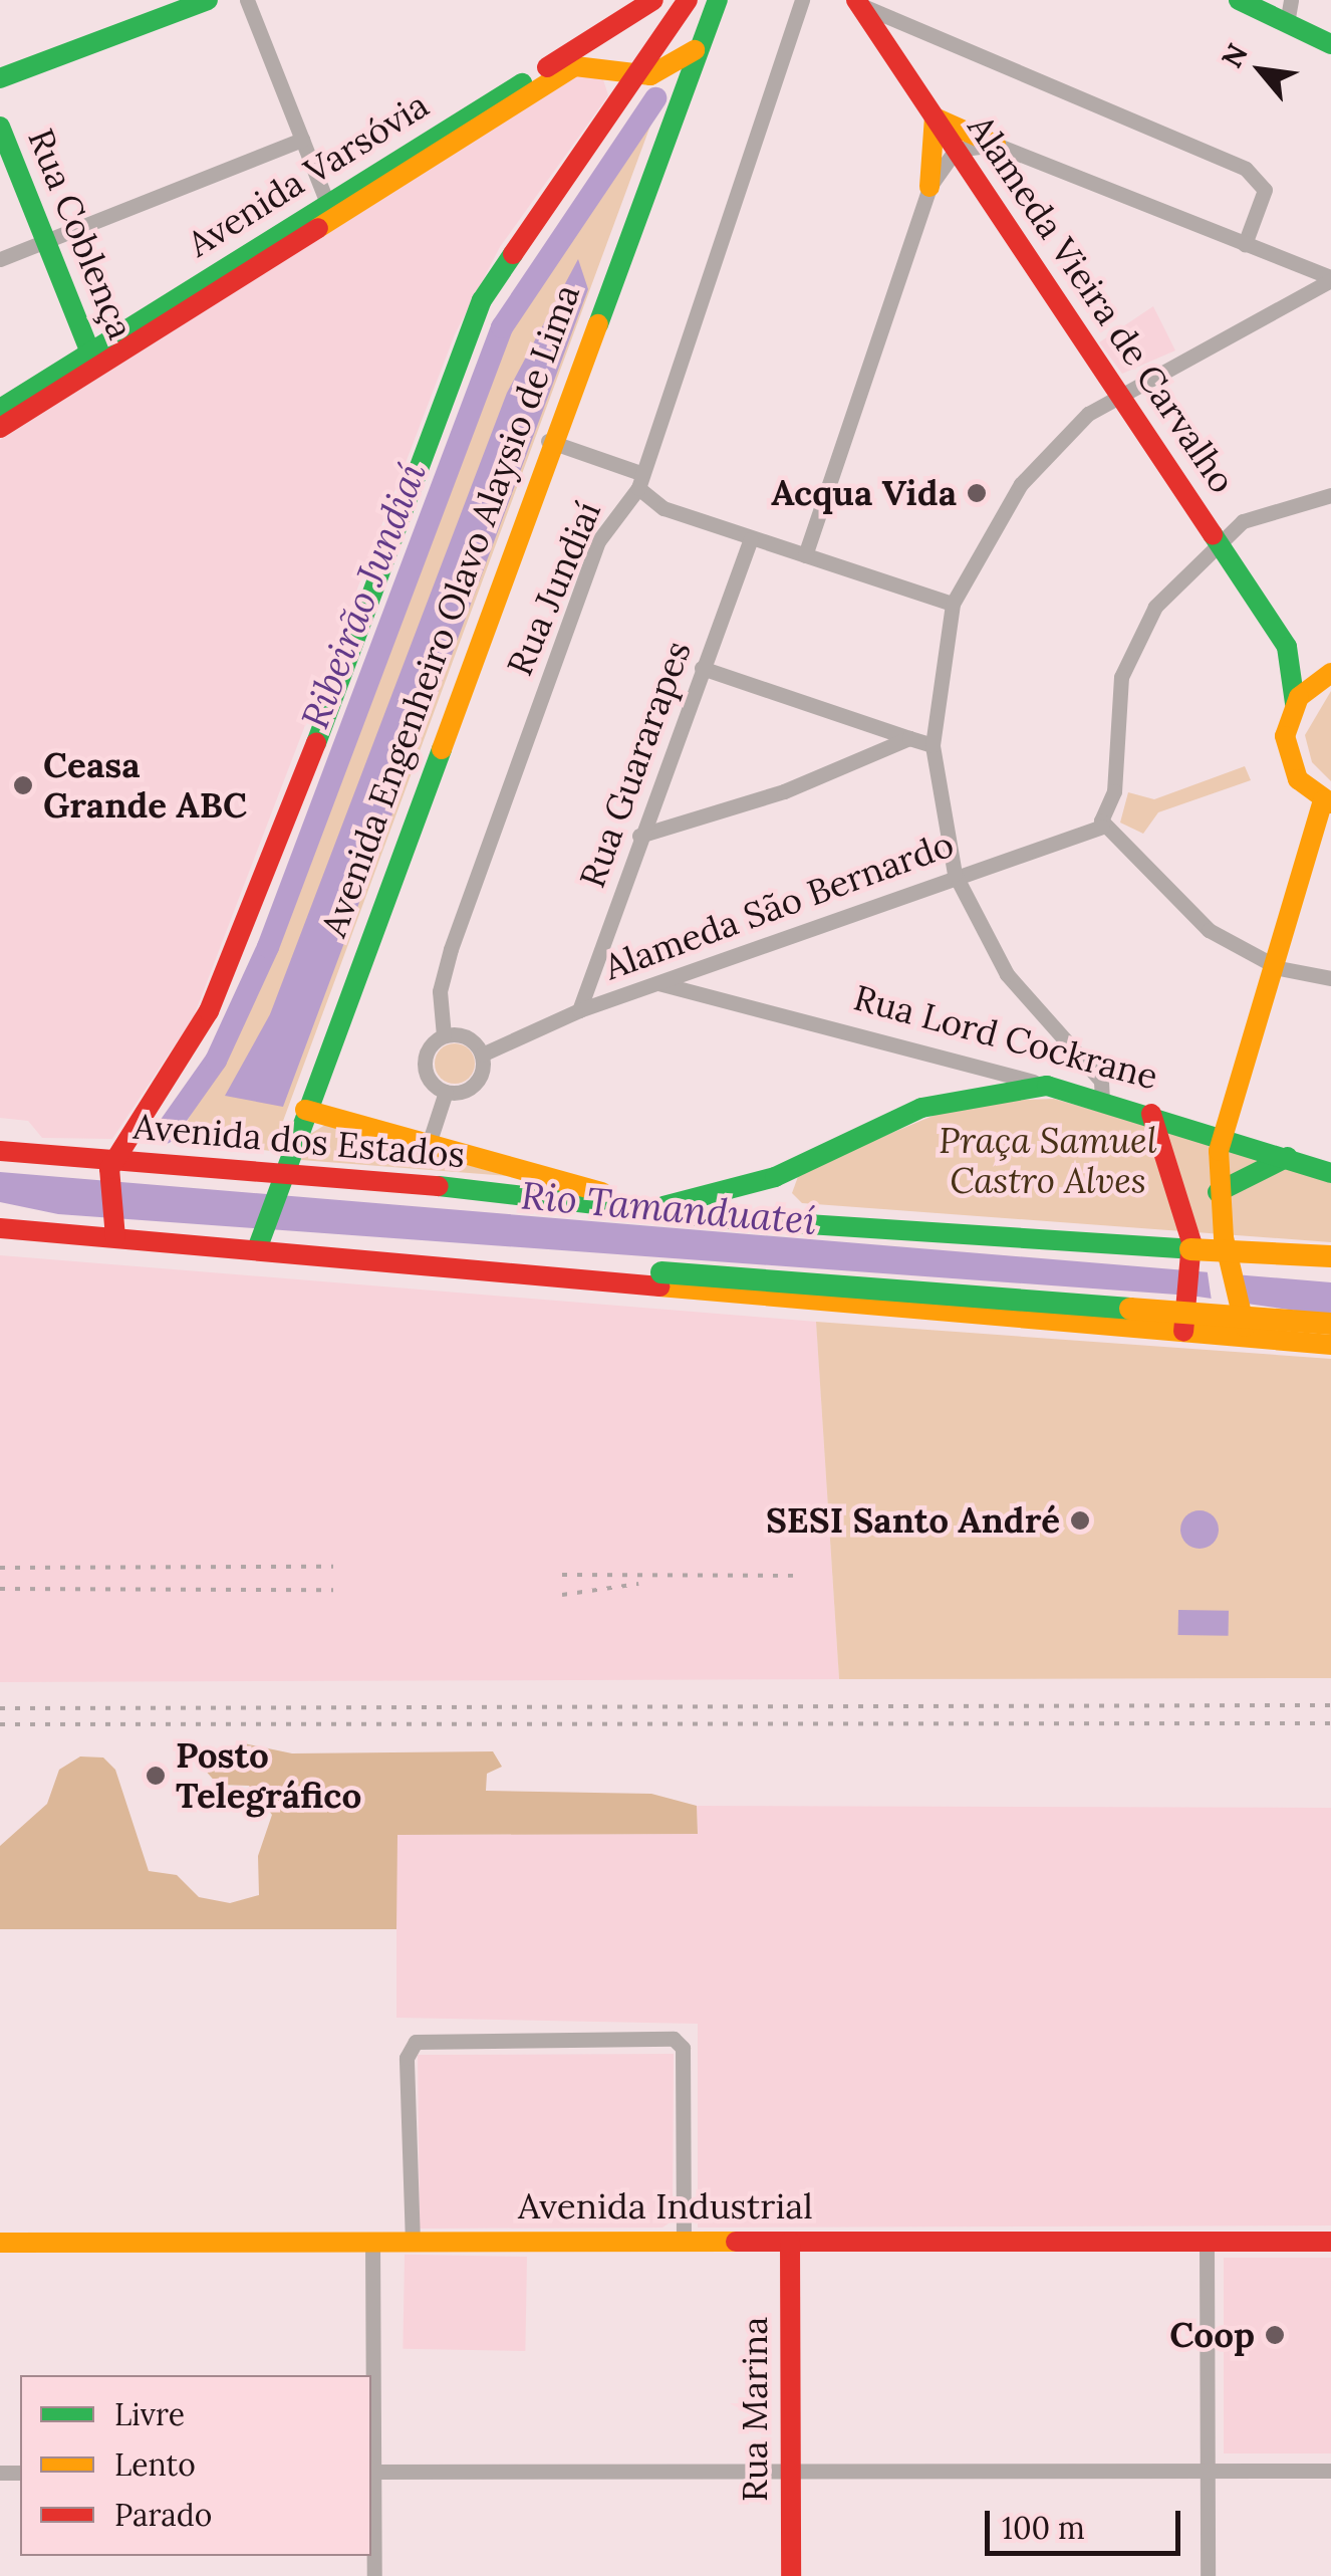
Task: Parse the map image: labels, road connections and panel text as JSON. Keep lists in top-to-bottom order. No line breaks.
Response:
{"streets":{"main road":["Avenida Varsóvia","Rua Coblença","Alameda Vieira de Carvalho","Avenida Engenheiro Olavo Alaysio de Lima","Rua Lord Cockrane","Avenida dos Estados","Avenida Industrial","Rua Marina"],"street":["Rua Jundiaí","Rua Guararapes","Alameda São Bernardo"]},"crossings":[["Avenida Varsóvia","Rua Coblença"],["Avenida Varsóvia","Avenida Engenheiro Olavo Alaysio de Lima"],["Rua Jundiaí","Alameda São Bernardo"],["Avenida Engenheiro Olavo Alaysio de Lima","Avenida dos Estados"],["Rua Guararapes","Alameda São Bernardo"],["Alameda São Bernardo","Rua Lord Cockrane"],["Avenida Industrial","Rua Marina"]],"water":["Ribeirão Jundiaí","Rio Tamanduateí"],"parks":["Praça Samuel Castro Alves"],"places":["Acqua Vida","Ceasa Grande ABC","SESI Santo André","Posto Telegráfico","Coop"],"legend":["Livre","Lento","Parado"],"scale_bar":"100 m","north":"top left"}
